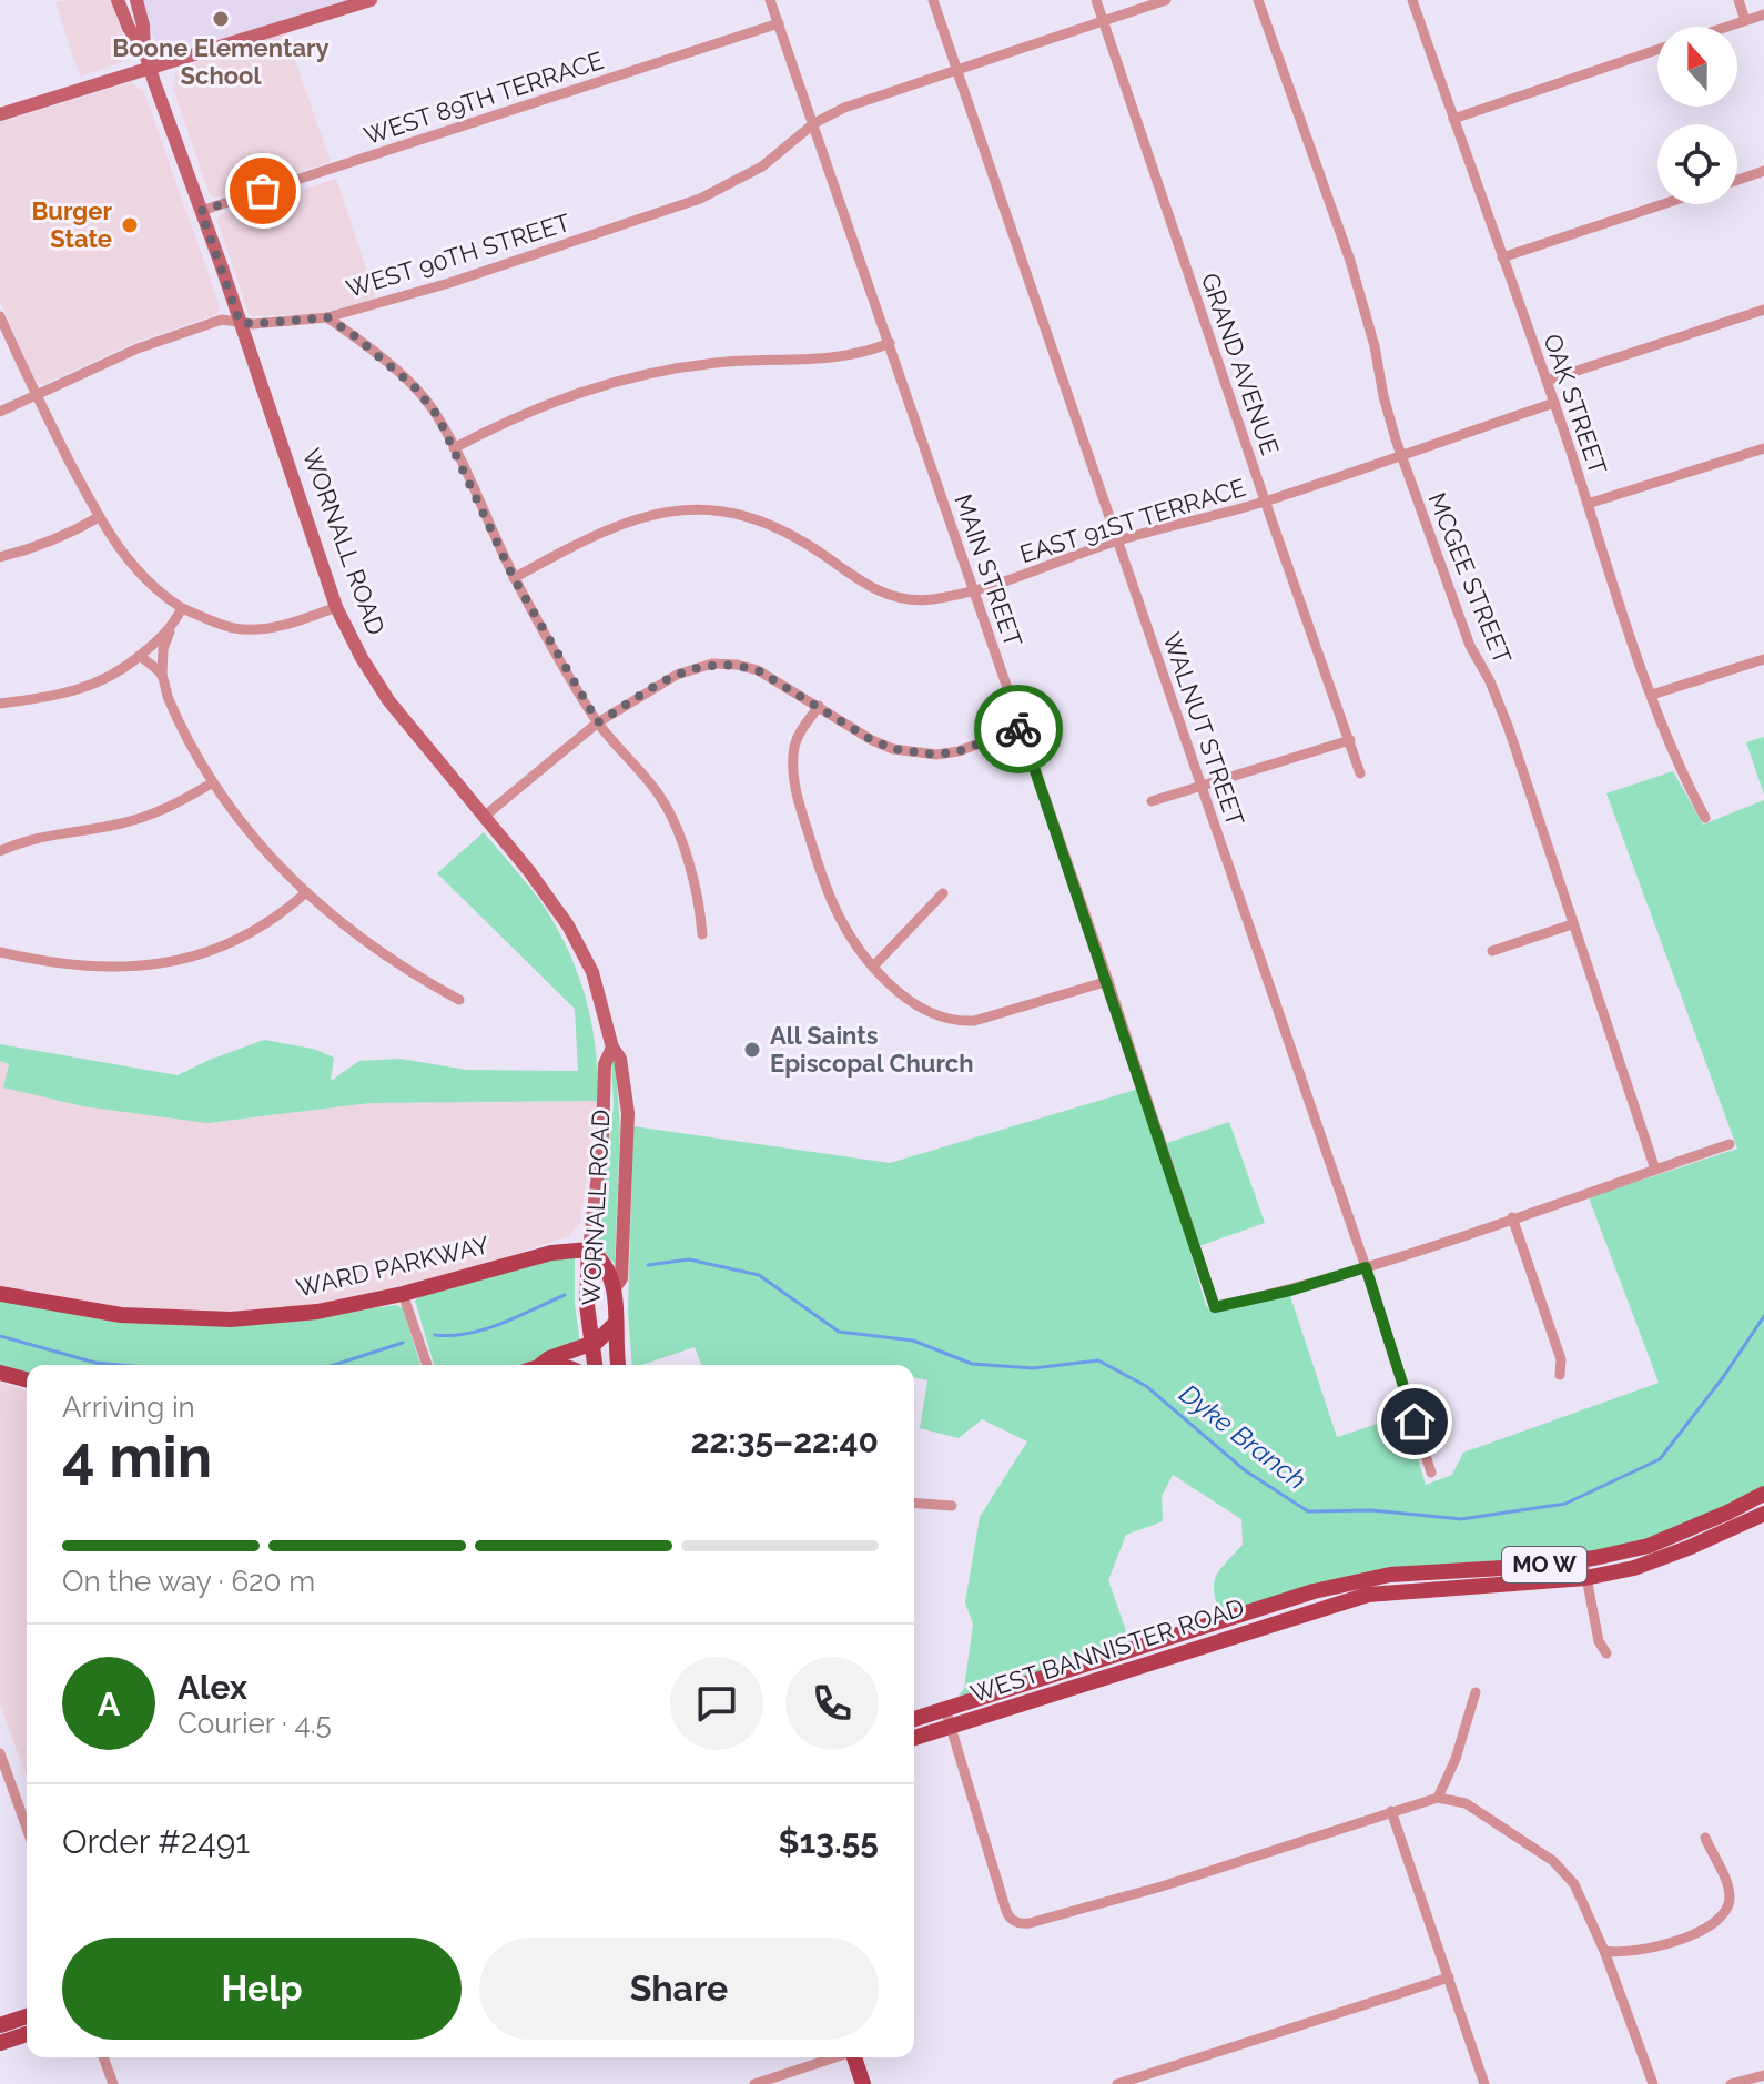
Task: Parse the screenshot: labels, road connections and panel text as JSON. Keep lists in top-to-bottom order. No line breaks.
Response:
{"streets":{"main road":["WORNALL ROAD","WARD PARKWAY","MO W","WEST BANNISTER ROAD"],"street":["WEST 89TH TERRACE","WEST 90TH STREET","GRAND AVENUE","OAK STREET","EAST 91ST TERRACE","MAIN STREET","MCGEE STREET","WALNUT STREET"]},"crossings":[["WEST 89TH TERRACE","WORNALL ROAD"],["WEST 89TH TERRACE","MAIN STREET"],["WEST 90TH STREET","GRAND AVENUE"],["WEST 90TH STREET","WORNALL ROAD"],["WEST 90TH STREET","MAIN STREET"],["WEST 90TH STREET","WALNUT STREET"],["GRAND AVENUE","EAST 91ST TERRACE"],["OAK STREET","EAST 91ST TERRACE"],["EAST 91ST TERRACE","MAIN STREET"],["EAST 91ST TERRACE","MCGEE STREET"],["EAST 91ST TERRACE","WALNUT STREET"],["WORNALL ROAD","WARD PARKWAY"],["MAIN STREET","WALNUT STREET"],["MO W","WEST BANNISTER ROAD"]],"water":["Dyke Branch"],"places":["Boone Elementary School","Burger State","All Saints Episcopal Church"],"north":"top","page":{"heading":["4 min","Arriving in","22:35–22:40"],"panel":["Alex","Courier · 4.5","Order #2491","$13.55"],"bar":"On the way · 620 m","round":"A","buttons":["Help","Share"]}}
